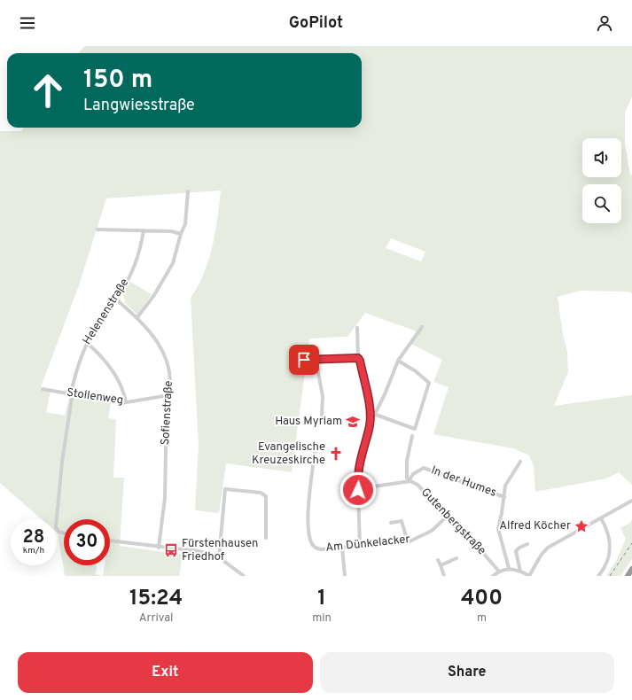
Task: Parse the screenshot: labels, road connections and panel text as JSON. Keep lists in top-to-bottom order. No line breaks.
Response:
{"streets":{"street":["Helenenstraße","Stollenweg","Sofienstraße","In der Humes","Gutenbergstraße","Am Dünkelacker"]},"crossings":[["Helenenstraße","Stollenweg"],["Helenenstraße","Sofienstraße"],["Stollenweg","Sofienstraße"],["In der Humes","Gutenbergstraße"],["Gutenbergstraße","Am Dünkelacker"]],"places":{"school or university":["Haus Myriam"],"church":["Evangelische Kreuzeskirche"],"place":["Alfred Köcher"],"bus stop":["Fürstenhausen Friedhof"]},"page":{"header":"GoPilot","turn":["150 m","Langwiesstraße"],"speed":"28 km/h","limit":"30","eta":["15:24","Arrival","1","min","400","m"],"buttons":["Exit","Share"]}}
